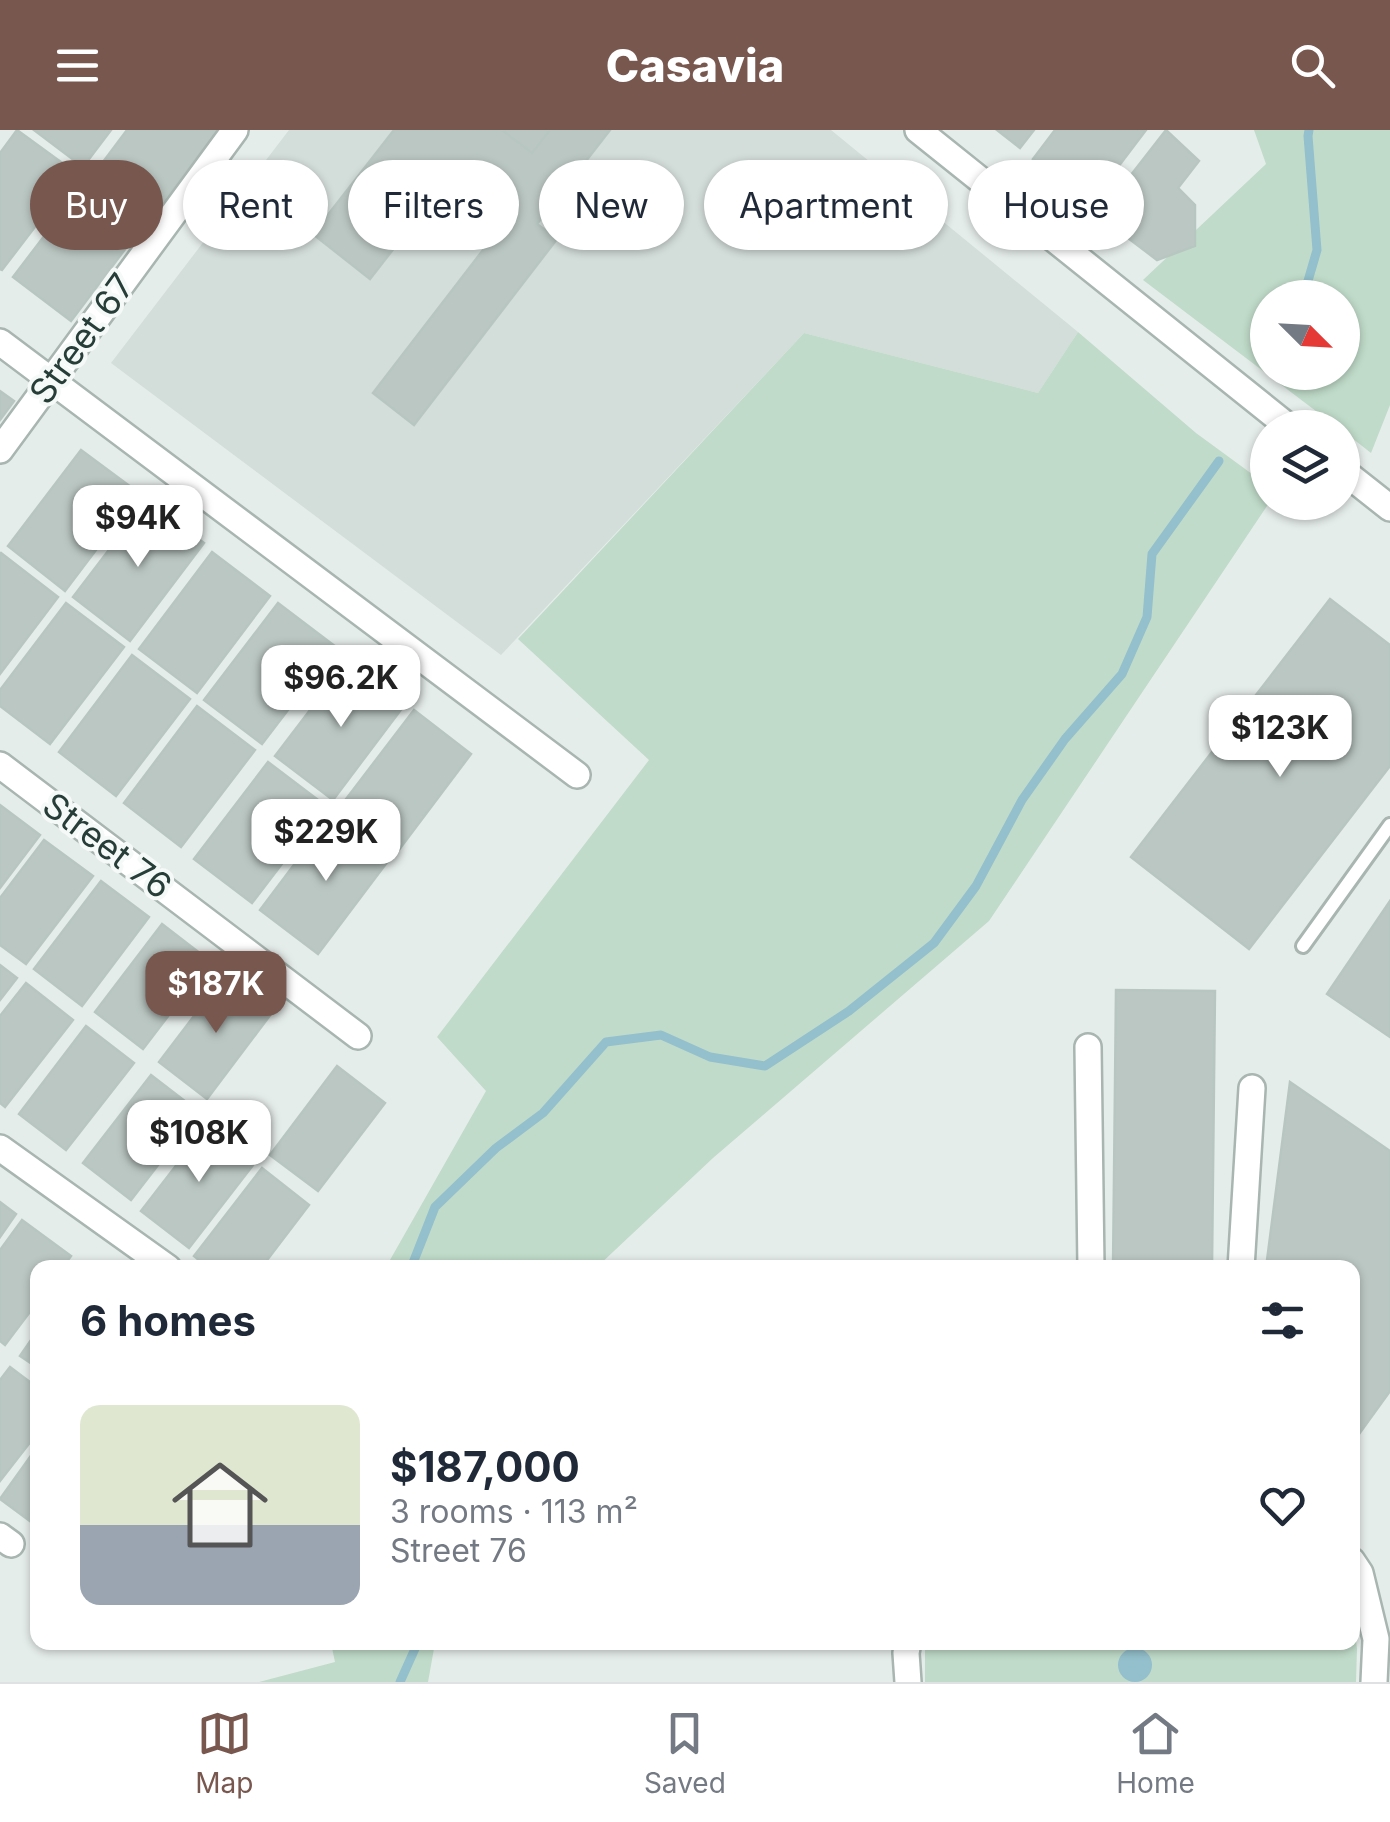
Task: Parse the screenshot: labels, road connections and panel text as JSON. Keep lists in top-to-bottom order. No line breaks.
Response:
{"streets":{"street":["Street 67","Street 76"]},"north":"bottom right","page":{"header":"Casavia","chip":["Buy","Rent","Filters","New","Apartment","House"],"price":["$94K","$96.2K","$123K","$229K","$187K","$108K"],"heading":"6 homes","list":[{"name":"$187,000","note":"3 rooms · 113 m² · Street 76"}],"tabs":["Map","Saved","Home"]}}
